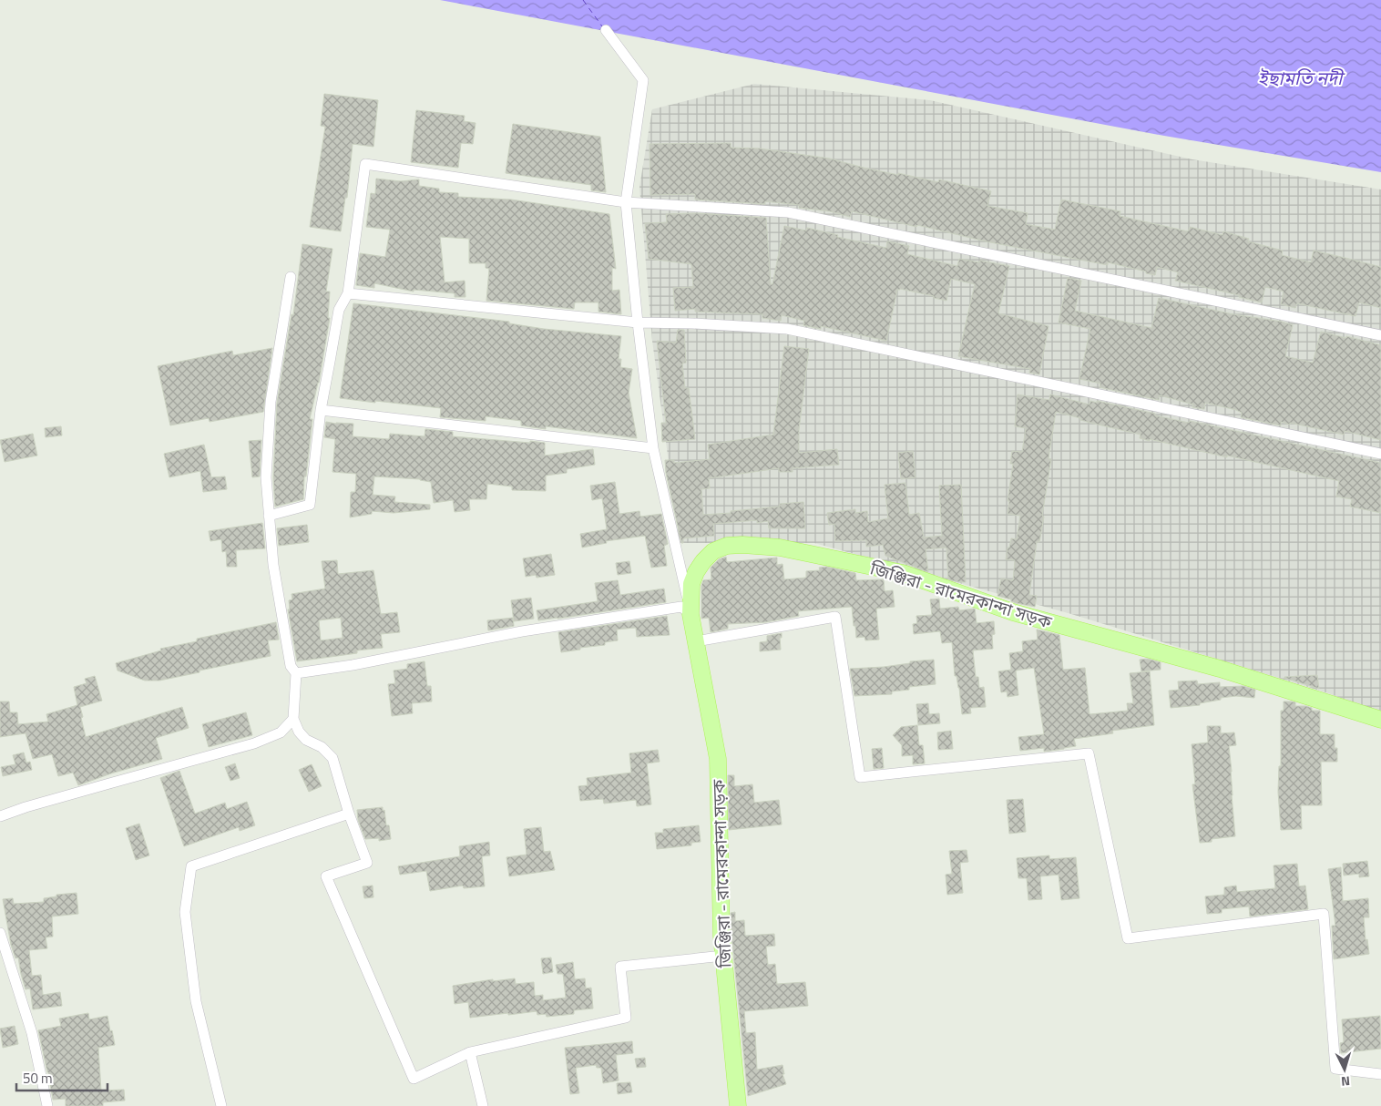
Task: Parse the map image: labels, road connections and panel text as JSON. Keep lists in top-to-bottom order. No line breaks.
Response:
{"streets":{"main road":["জিঞ্জিরা - রামেরকান্দা সড়ক"]},"water":["ইছামতি নদী"],"scale_bar":"50 m","north":"bottom"}
